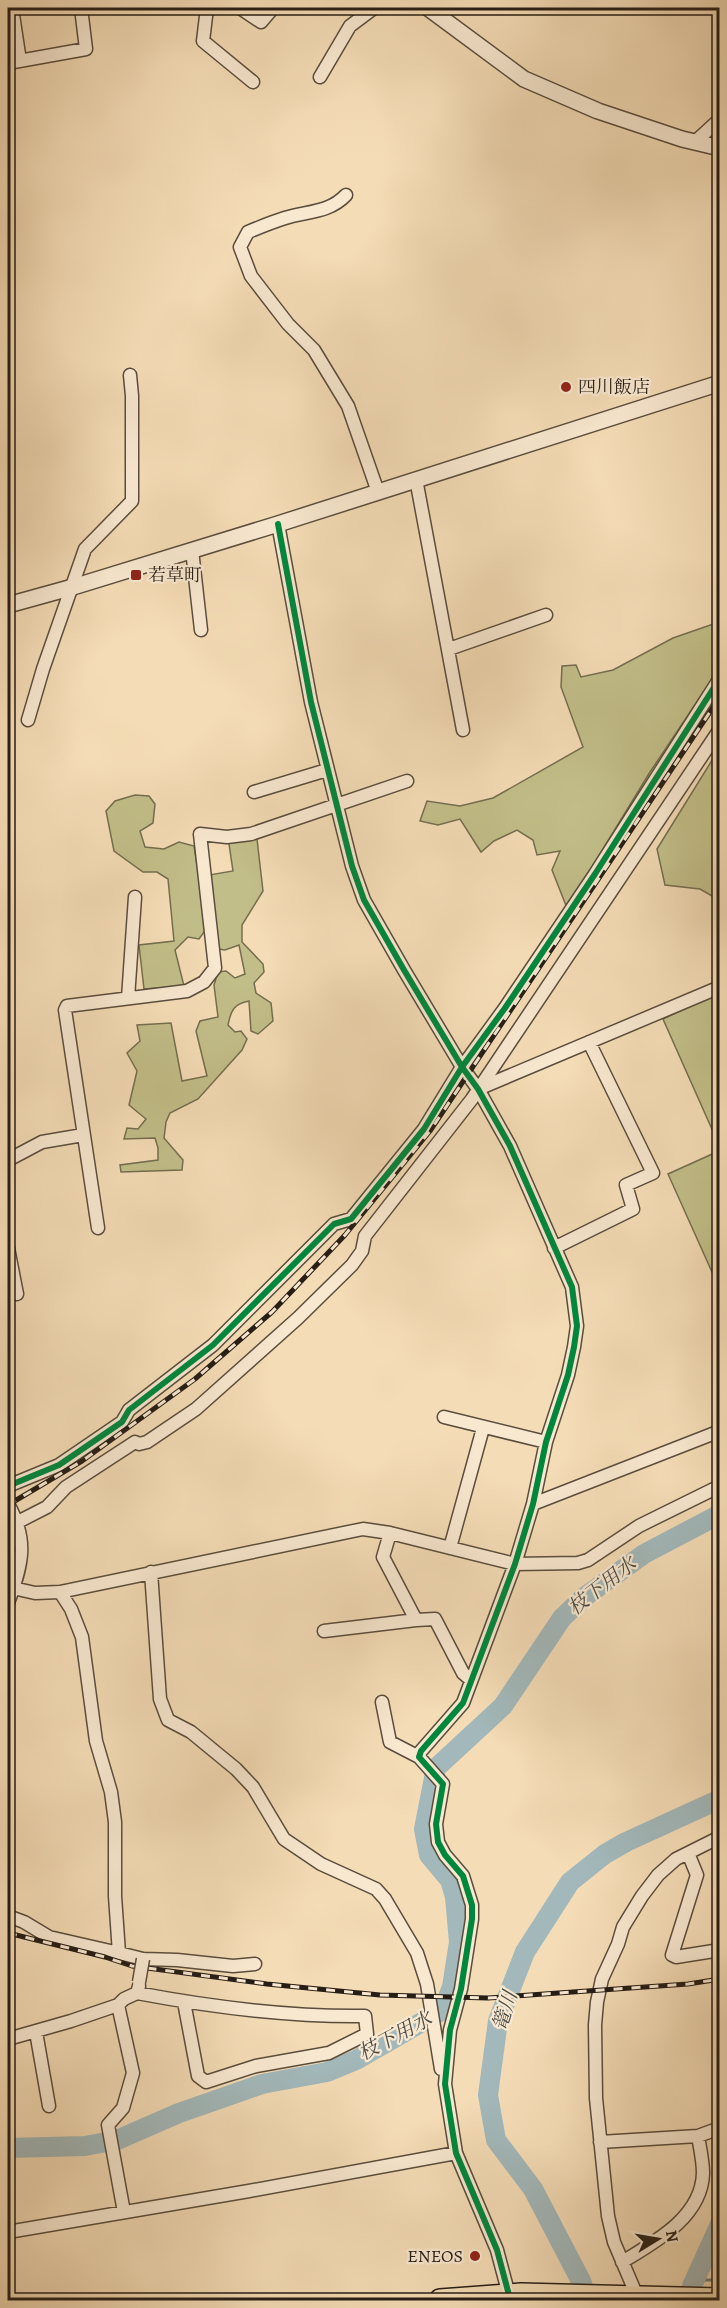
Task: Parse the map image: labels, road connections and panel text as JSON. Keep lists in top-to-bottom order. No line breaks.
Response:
{"water":["枝下用水","篭川"],"places":{"other":["四川飯店","ENEOS"],"transit":["若草町"]},"north":"right"}
